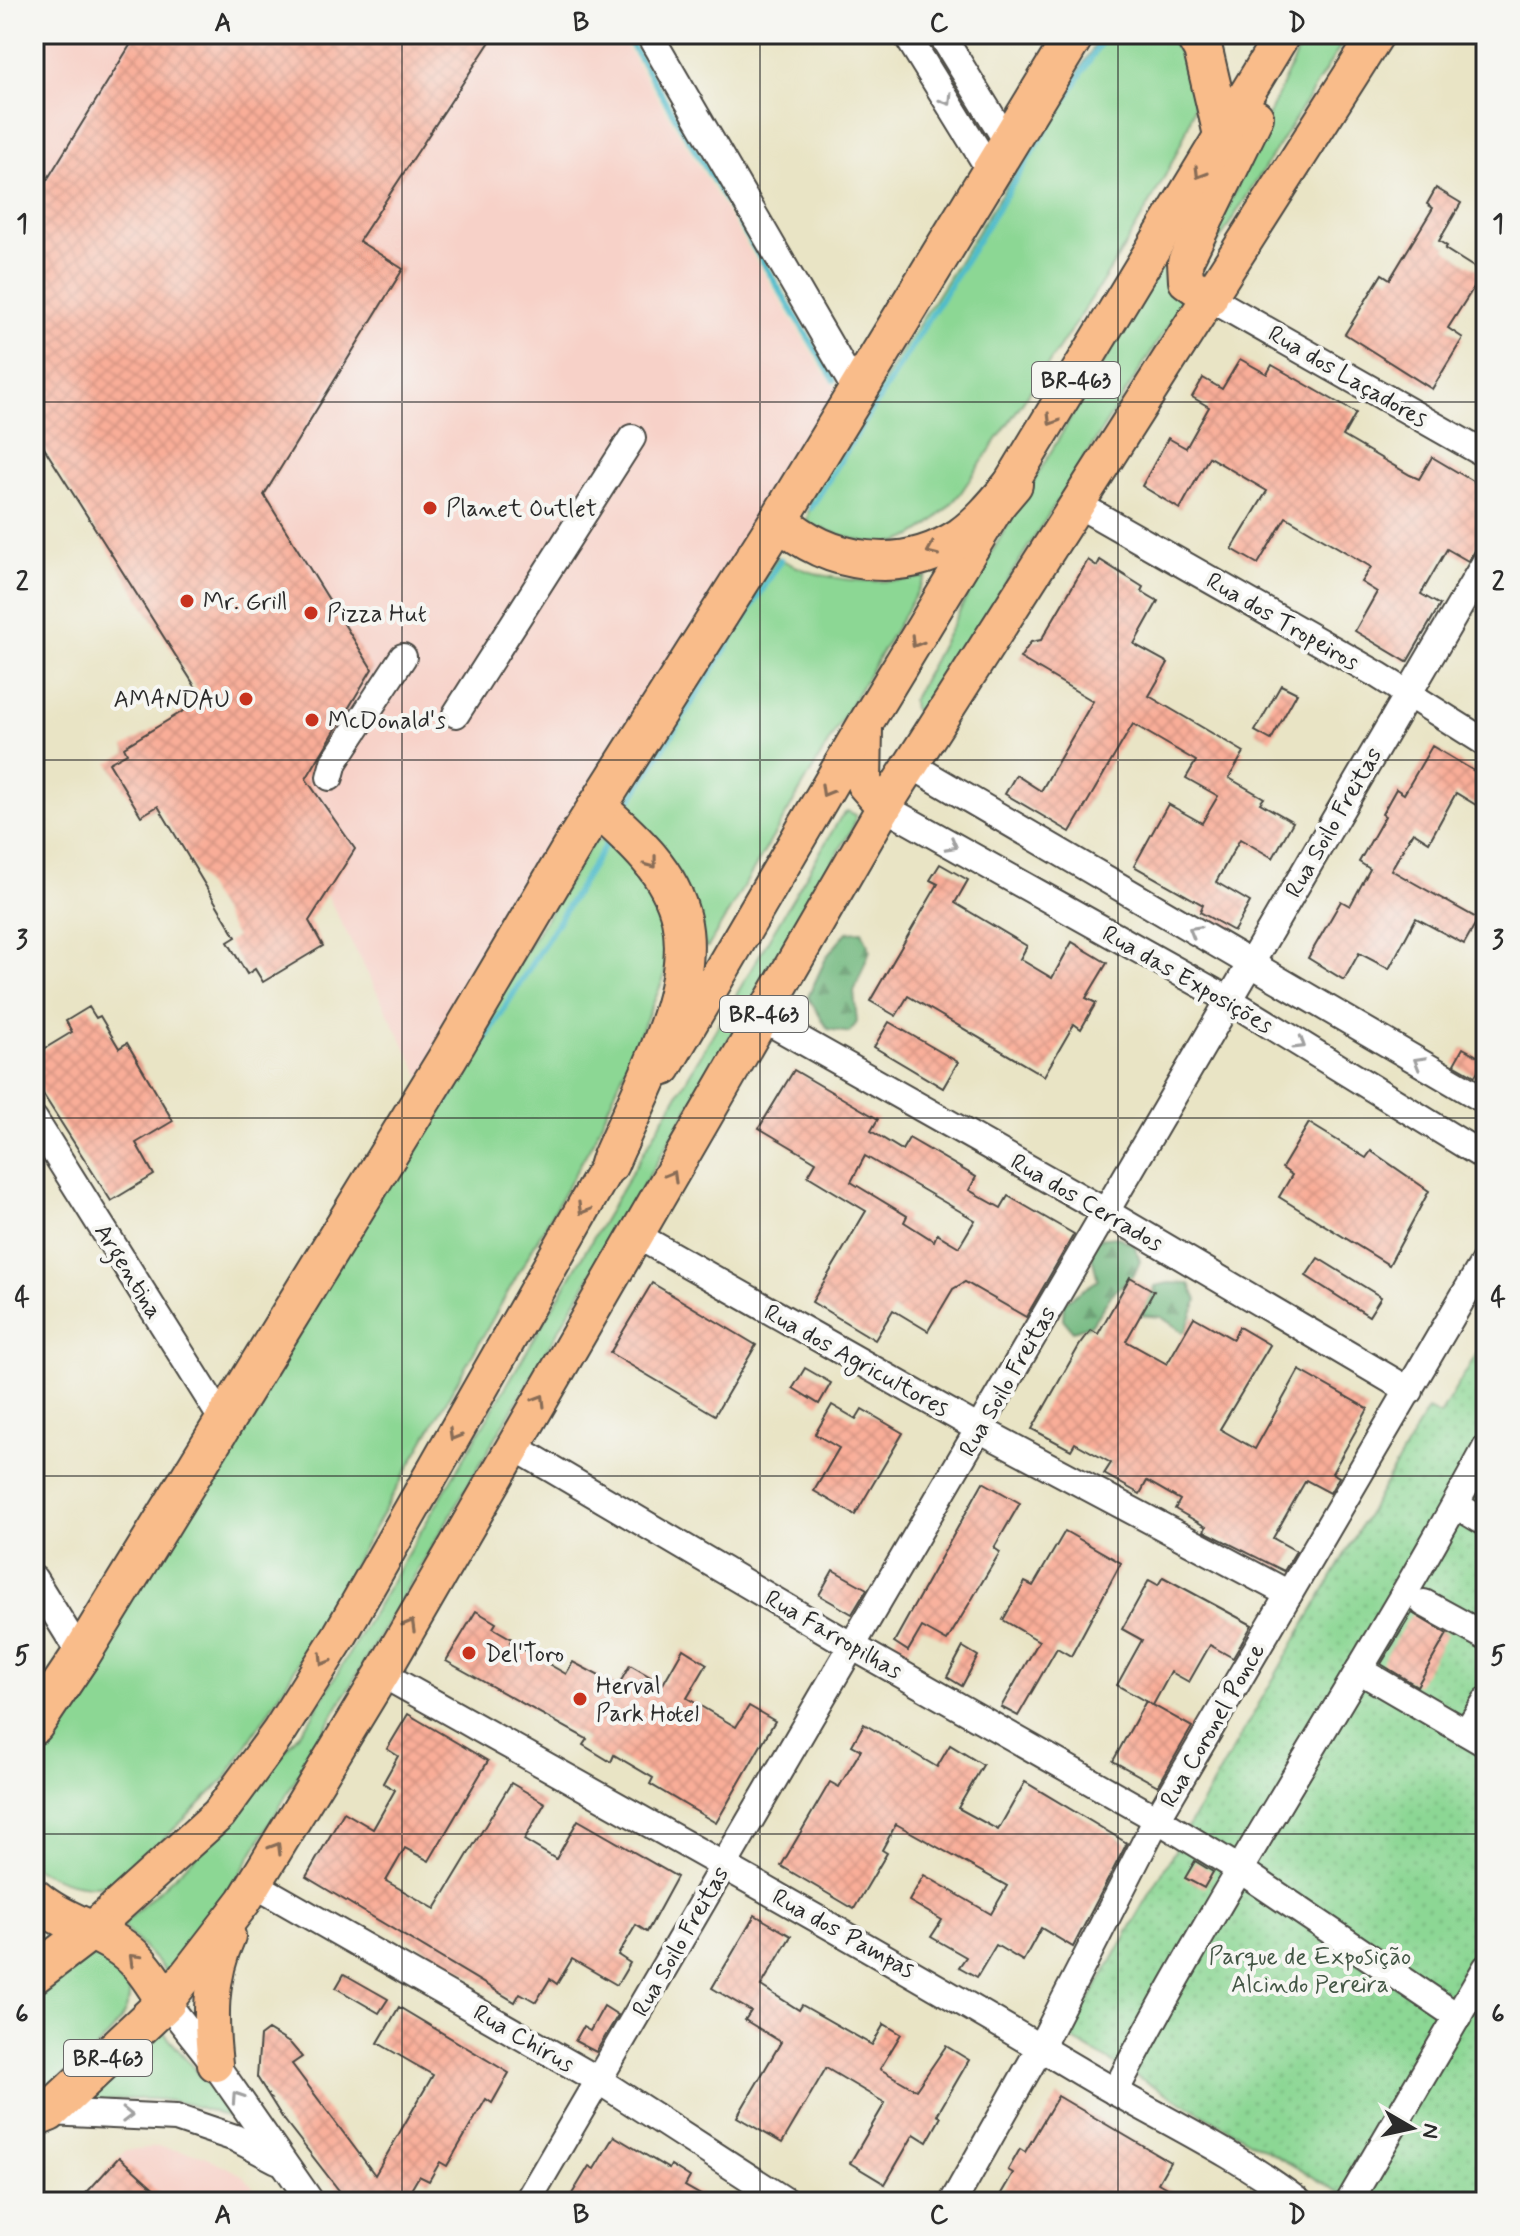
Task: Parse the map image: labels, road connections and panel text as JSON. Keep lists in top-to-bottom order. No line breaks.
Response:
{"streets":{"highway":["BR-463"],"street":["Rua dos Laçadores","Rua dos Tropeiros","Rua Soilo Freitas","Rua das Exposições","Rua dos Cerrados","Argentina","Rua dos Agricultores","Rua Farropilhas","Rua Coronel Ponce","Rua dos Pampas","Rua Chirus"]},"crossings":[["Rua dos Laçadores","BR-463"],["BR-463","Rua dos Tropeiros"],["BR-463","Rua das Exposições"],["BR-463","Rua dos Cerrados"],["BR-463","Rua dos Agricultores"],["BR-463","Rua Farropilhas"],["BR-463","Rua dos Pampas"],["BR-463","Rua Chirus"],["Rua dos Tropeiros","Rua Soilo Freitas"],["Rua Soilo Freitas","Rua das Exposições"],["Rua Soilo Freitas","Rua dos Cerrados"],["Rua Soilo Freitas","Rua dos Agricultores"],["Rua Soilo Freitas","Rua Farropilhas"],["Rua Soilo Freitas","Rua dos Pampas"],["Rua Soilo Freitas","Rua Chirus"],["Rua dos Cerrados","Rua Coronel Ponce"],["Rua dos Agricultores","Rua Coronel Ponce"],["Rua Farropilhas","Rua Coronel Ponce"],["Rua Coronel Ponce","Rua dos Pampas"]],"parks":["Parque de Exposição Alcindo Pereira"],"places":["Planet Outlet","Mr. Grill","Pizza Hut","AMANDAU","McDonald's","Del'Toro","Herval Park Hotel"],"north":"right","grid":{"columns":["A","B","C","D"],"rows":["1","2","3","4","5","6"]}}
